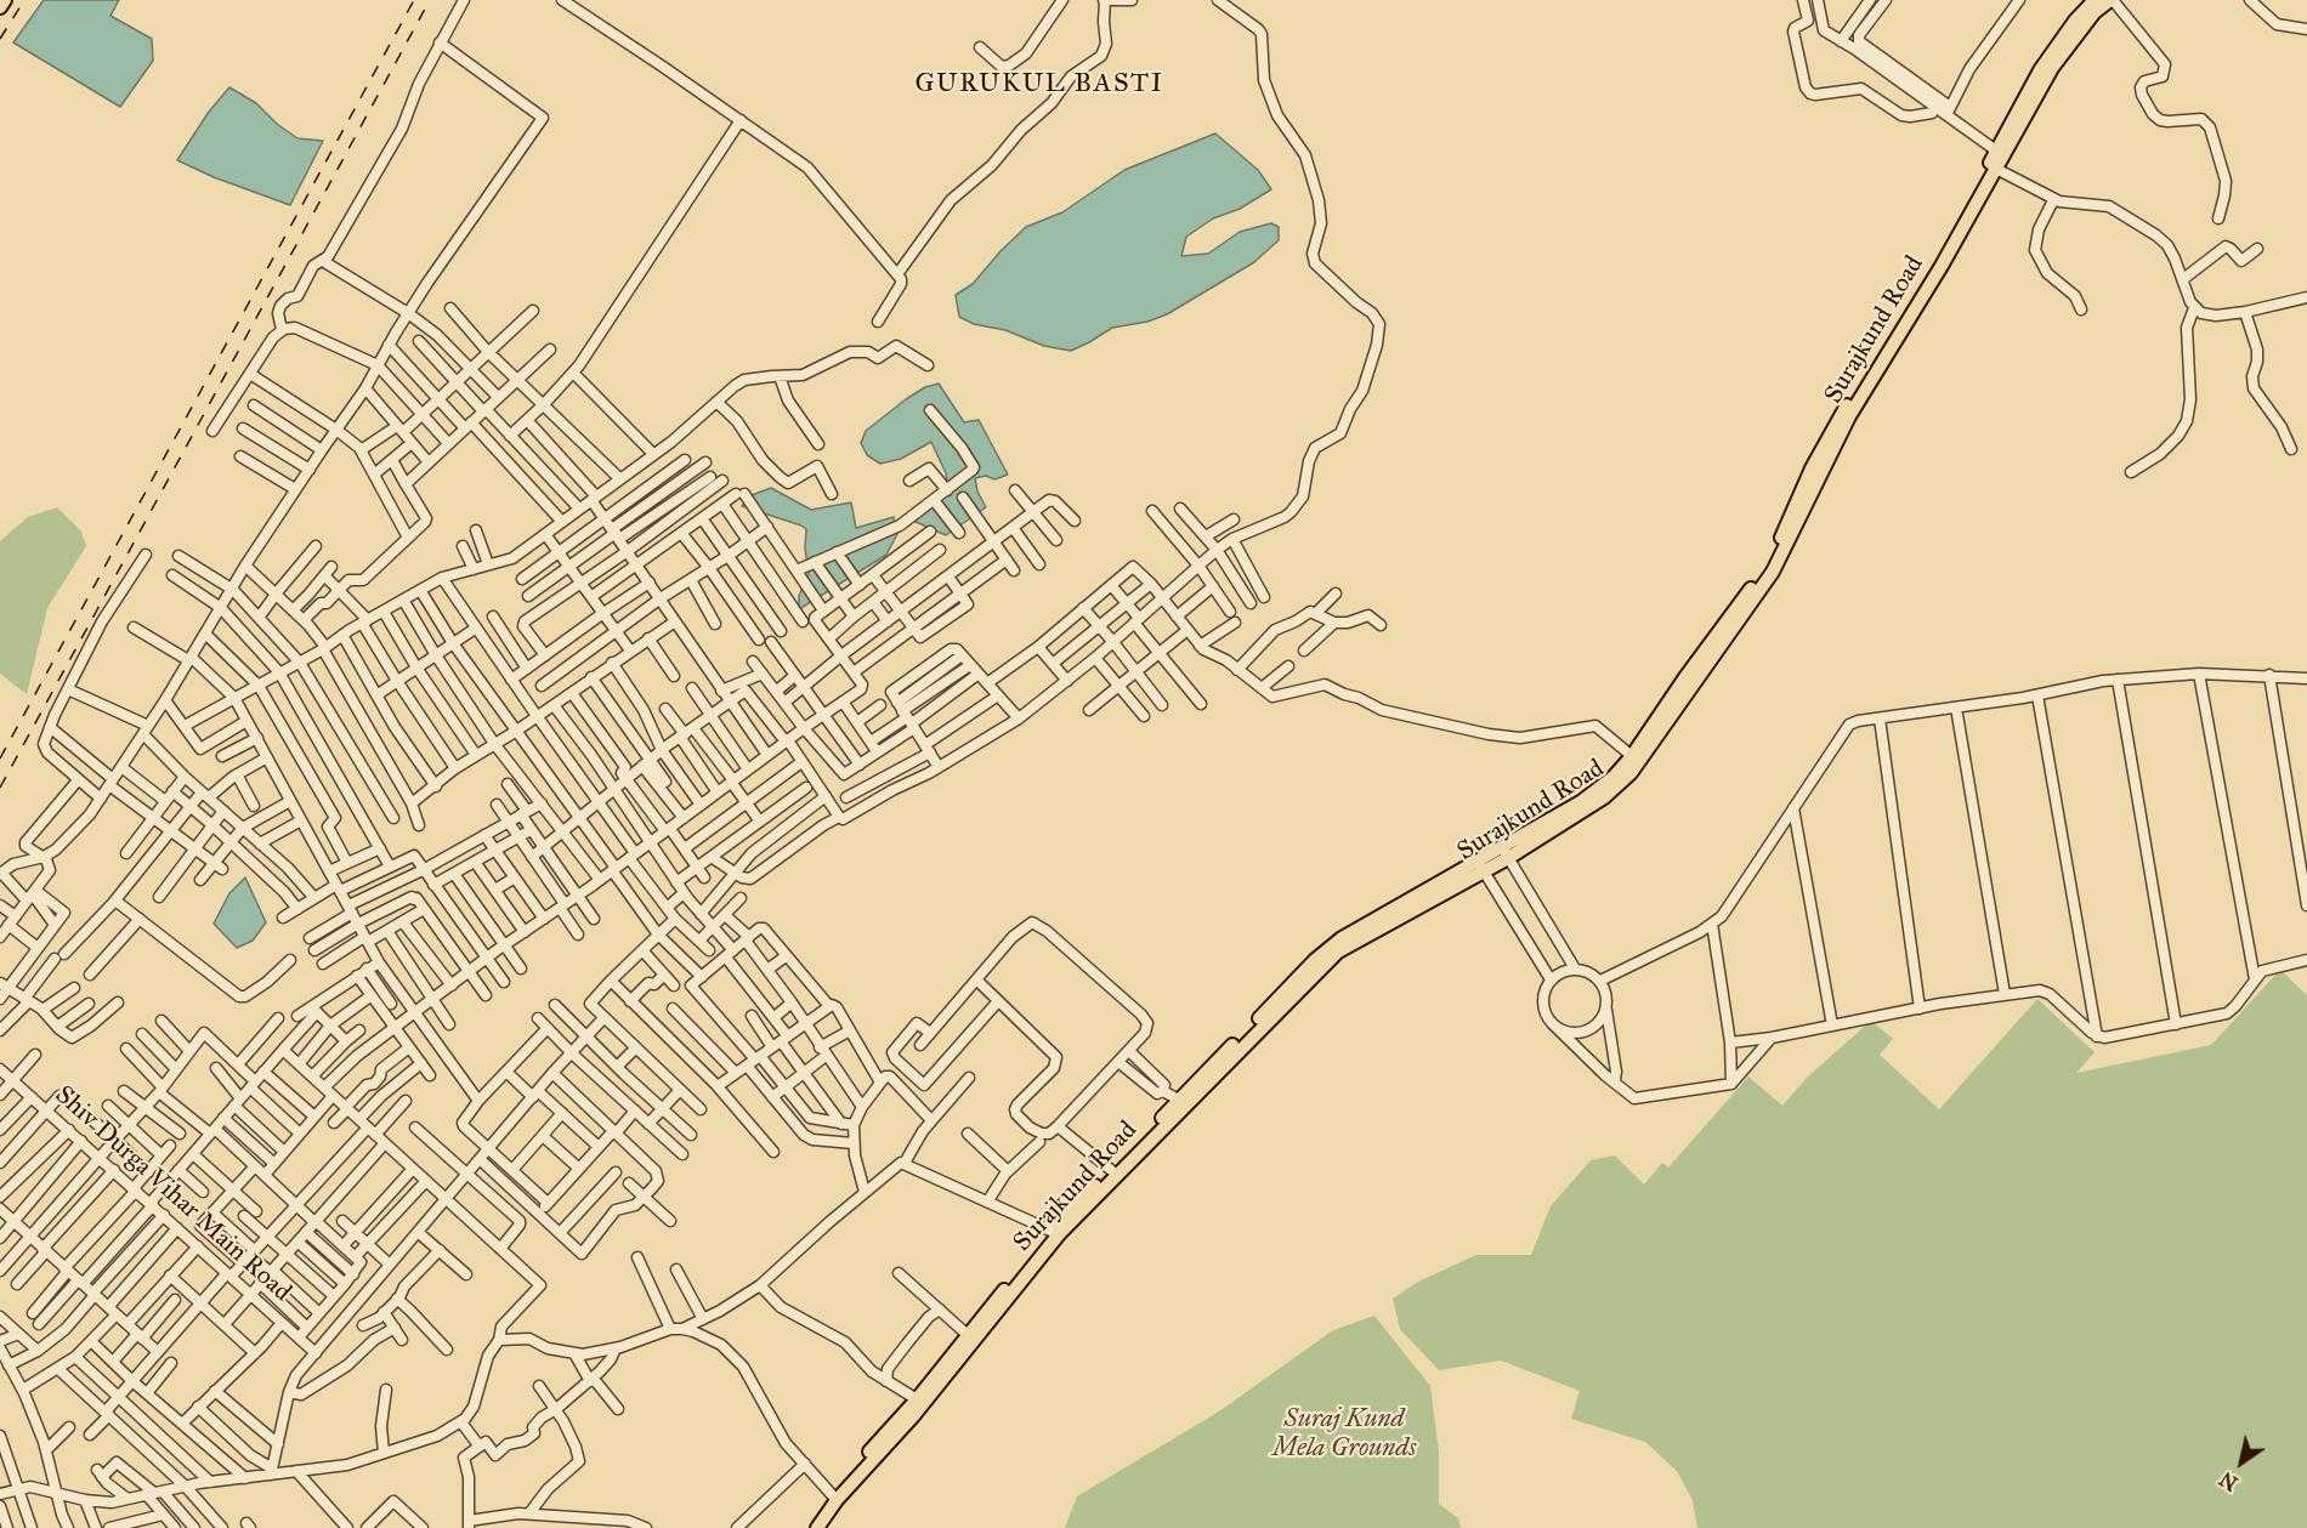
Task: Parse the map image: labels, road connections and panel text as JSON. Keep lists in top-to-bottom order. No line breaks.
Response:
{"streets":{"main road":["Surajkund Road"],"street":["Shiv Durga Vihar Main Road"]},"districts":["GURUKUL BASTI"],"parks":["Suraj Kund Mela Grounds"],"north":"bottom left"}
